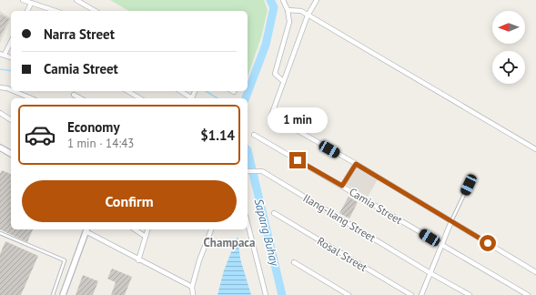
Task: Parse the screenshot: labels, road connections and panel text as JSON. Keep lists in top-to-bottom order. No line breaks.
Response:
{"streets":{"street":["Camia Street","Ilang-Ilang Street","Rosal Street"]},"districts":["Champaca"],"water":["Sapang Buhay"],"north":"left","page":{"banner":["Narra Street","Camia Street"],"list":[{"name":"Economy","note":"1 min · 14:43","value":"$1.14"}],"bubble":"1 min","buttons":"Confirm"}}
